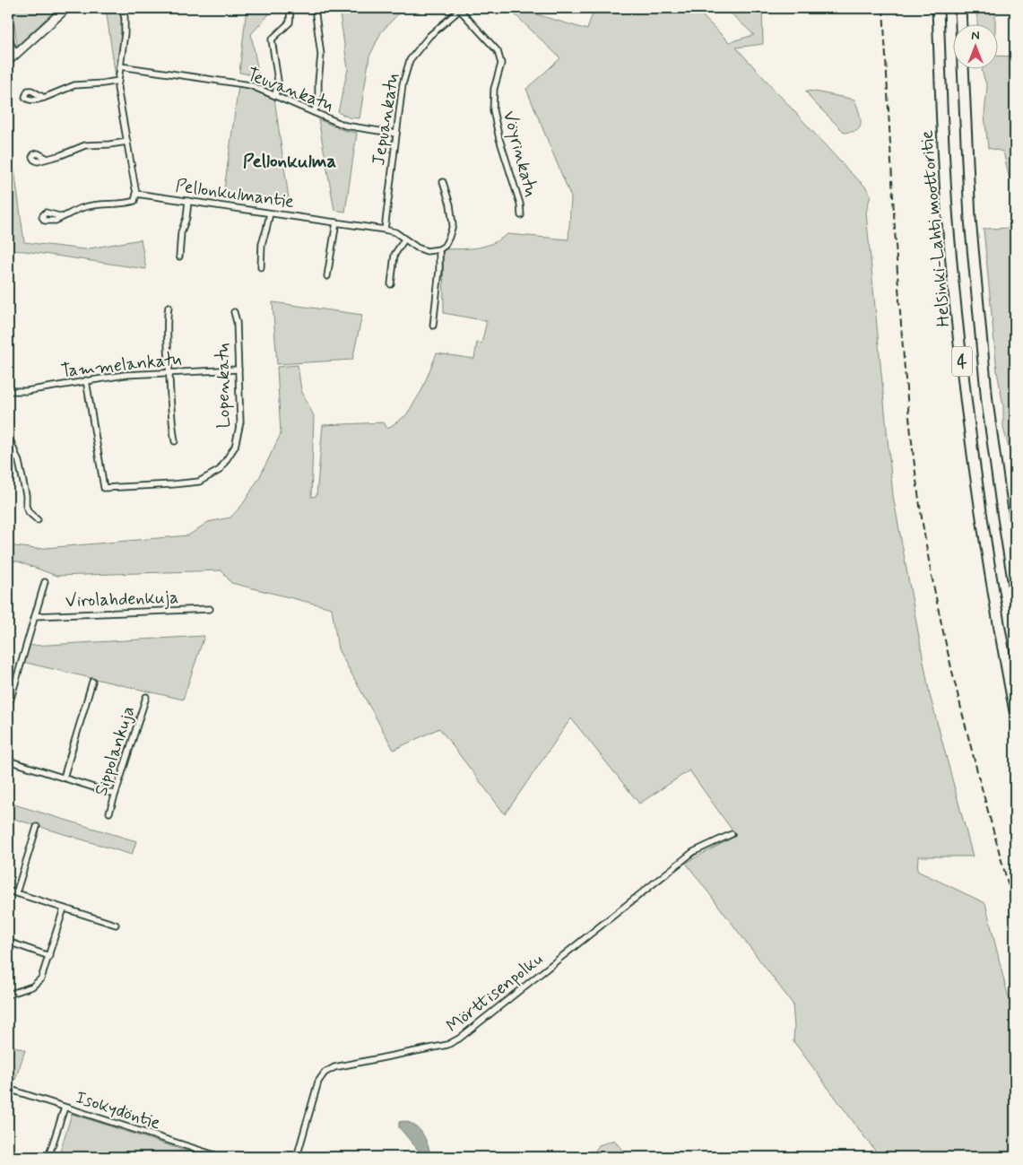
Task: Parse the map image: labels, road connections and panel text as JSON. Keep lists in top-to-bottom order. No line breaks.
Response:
{"streets":{"highway":["Helsinki-Lahti moottoritie","4"],"street":["Teuvankatu","Jepuankatu","Vöyrinkatu","Pellonkulmantie","Tammelankatu","Lopenkatu","Virolahdenkuja","Sippolankuja","Mörttisenpolku","Isokydöntie"]},"crossings":[["Teuvankatu","Jepuankatu"],["Jepuankatu","Vöyrinkatu"],["Jepuankatu","Pellonkulmantie"],["Tammelankatu","Lopenkatu"]],"districts":["Pellonkulma"],"north":"top"}
